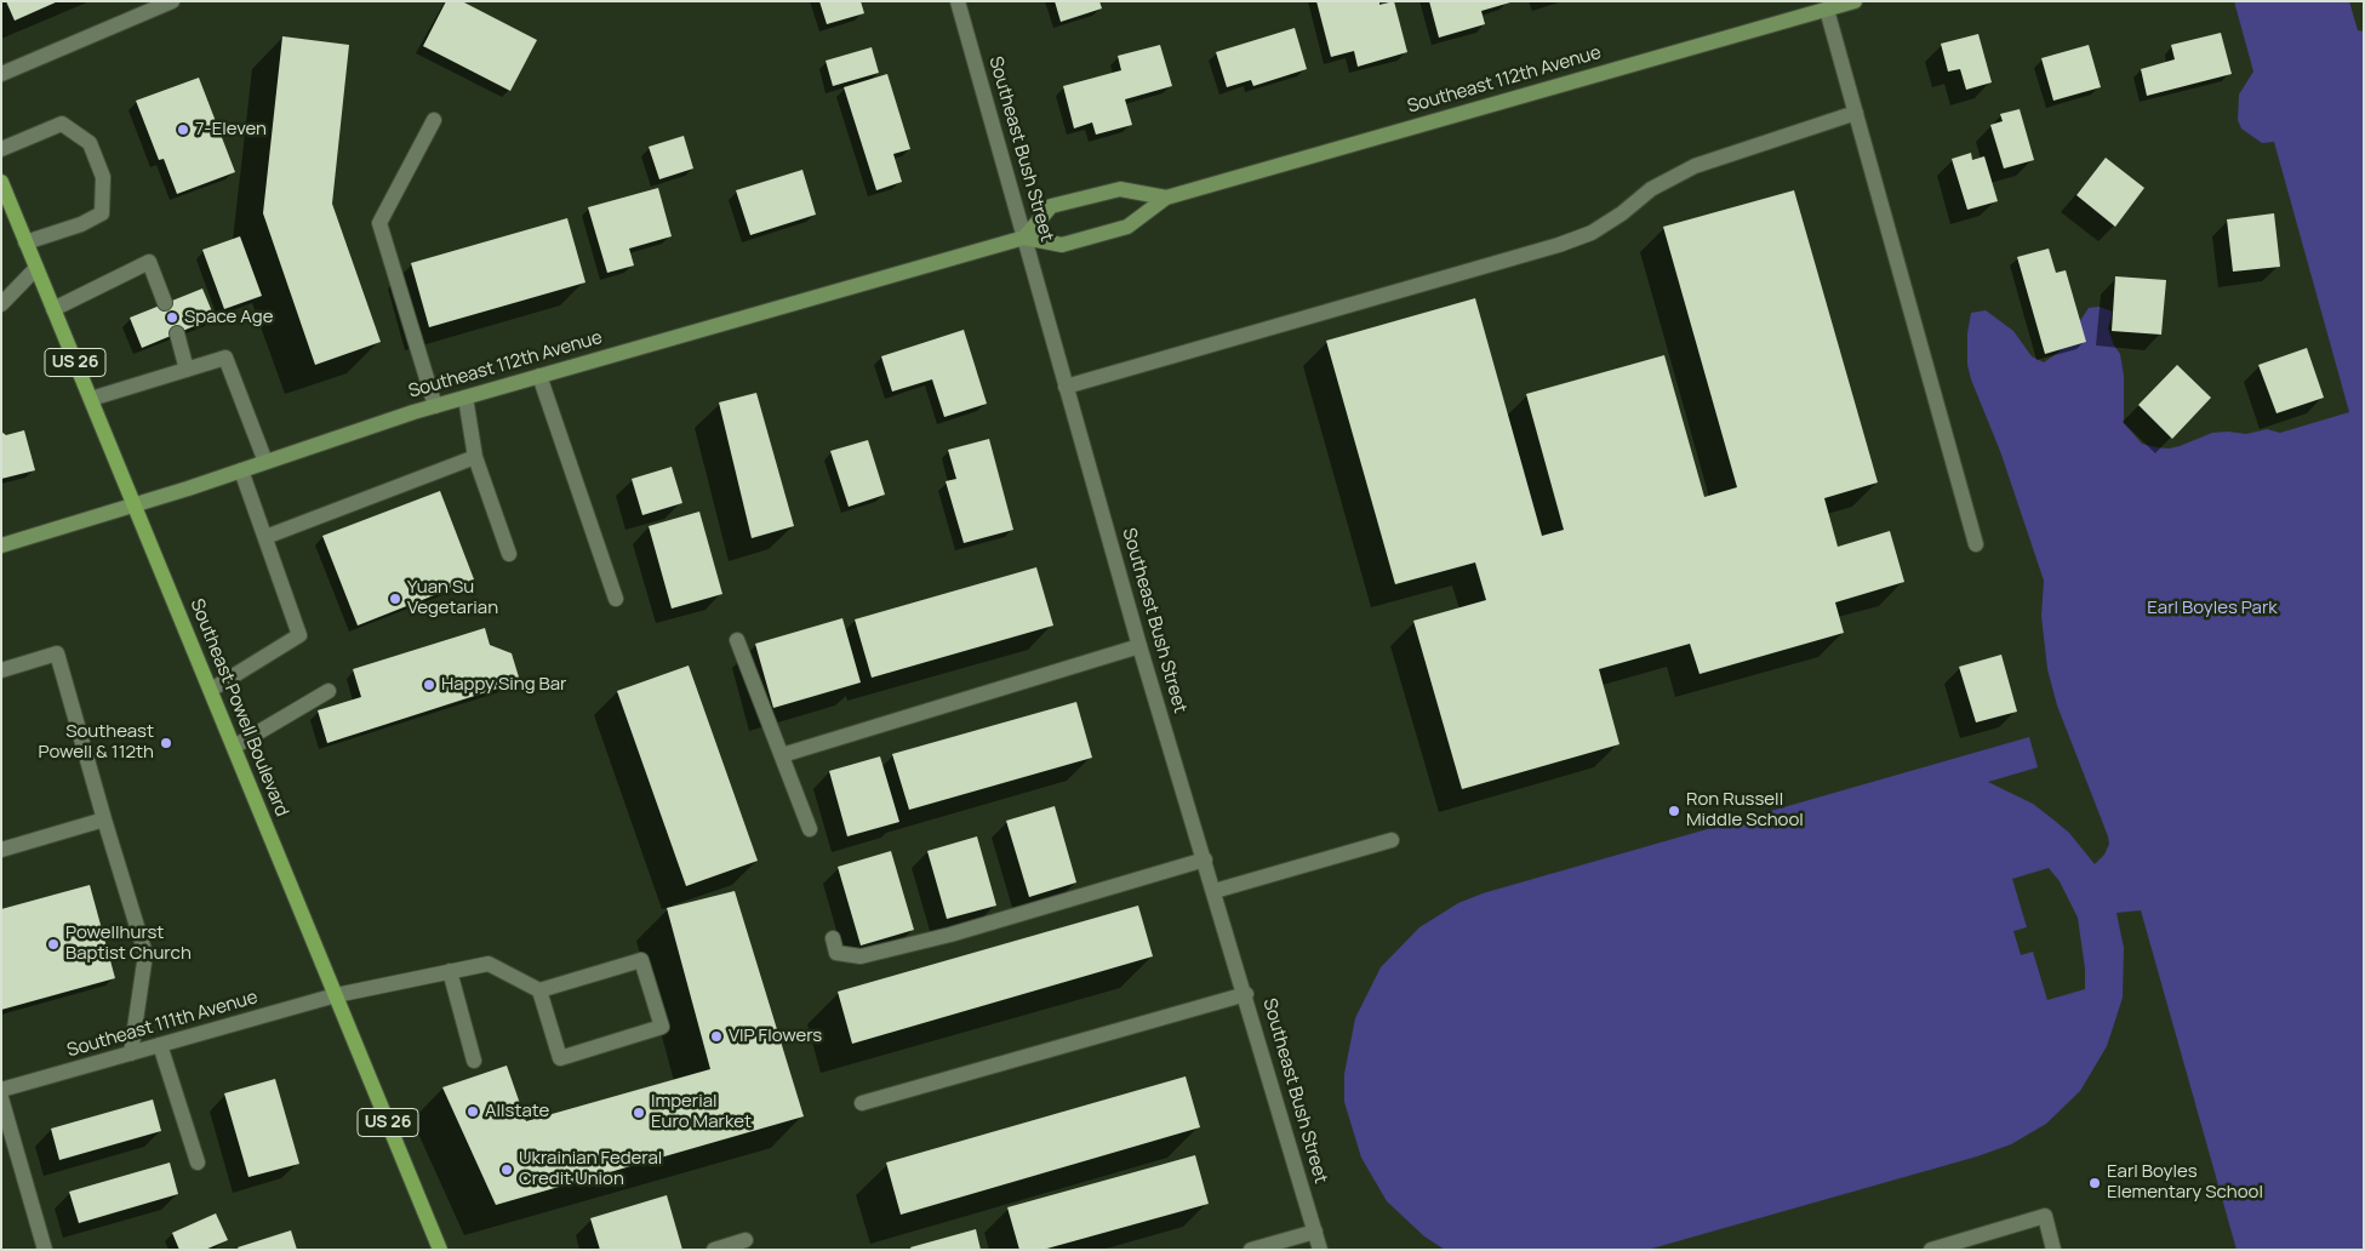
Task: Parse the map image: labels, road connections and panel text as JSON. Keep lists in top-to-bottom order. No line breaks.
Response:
{"streets":{"main road":["US 26","Southeast Powell Boulevard"],"street":["Southeast 112th Avenue","Southeast Bush Street","Southeast 111th Avenue"]},"crossings":[["Southeast 112th Avenue","Southeast Bush Street"],["Southeast 112th Avenue","Southeast Powell Boulevard"],["Southeast Powell Boulevard","Southeast 111th Avenue"]],"parks":["Earl Boyles Park"],"places":["7-Eleven","Space Age","Yuan Su Vegetarian","Happy Sing Bar","Southeast Powell & 112th","Ron Russell Middle School","Powellhurst Baptist Church","VIP Flowers","Allstate","Imperial Euro Market","Ukrainian Federal Credit Union","Earl Boyles Elementary School"]}
